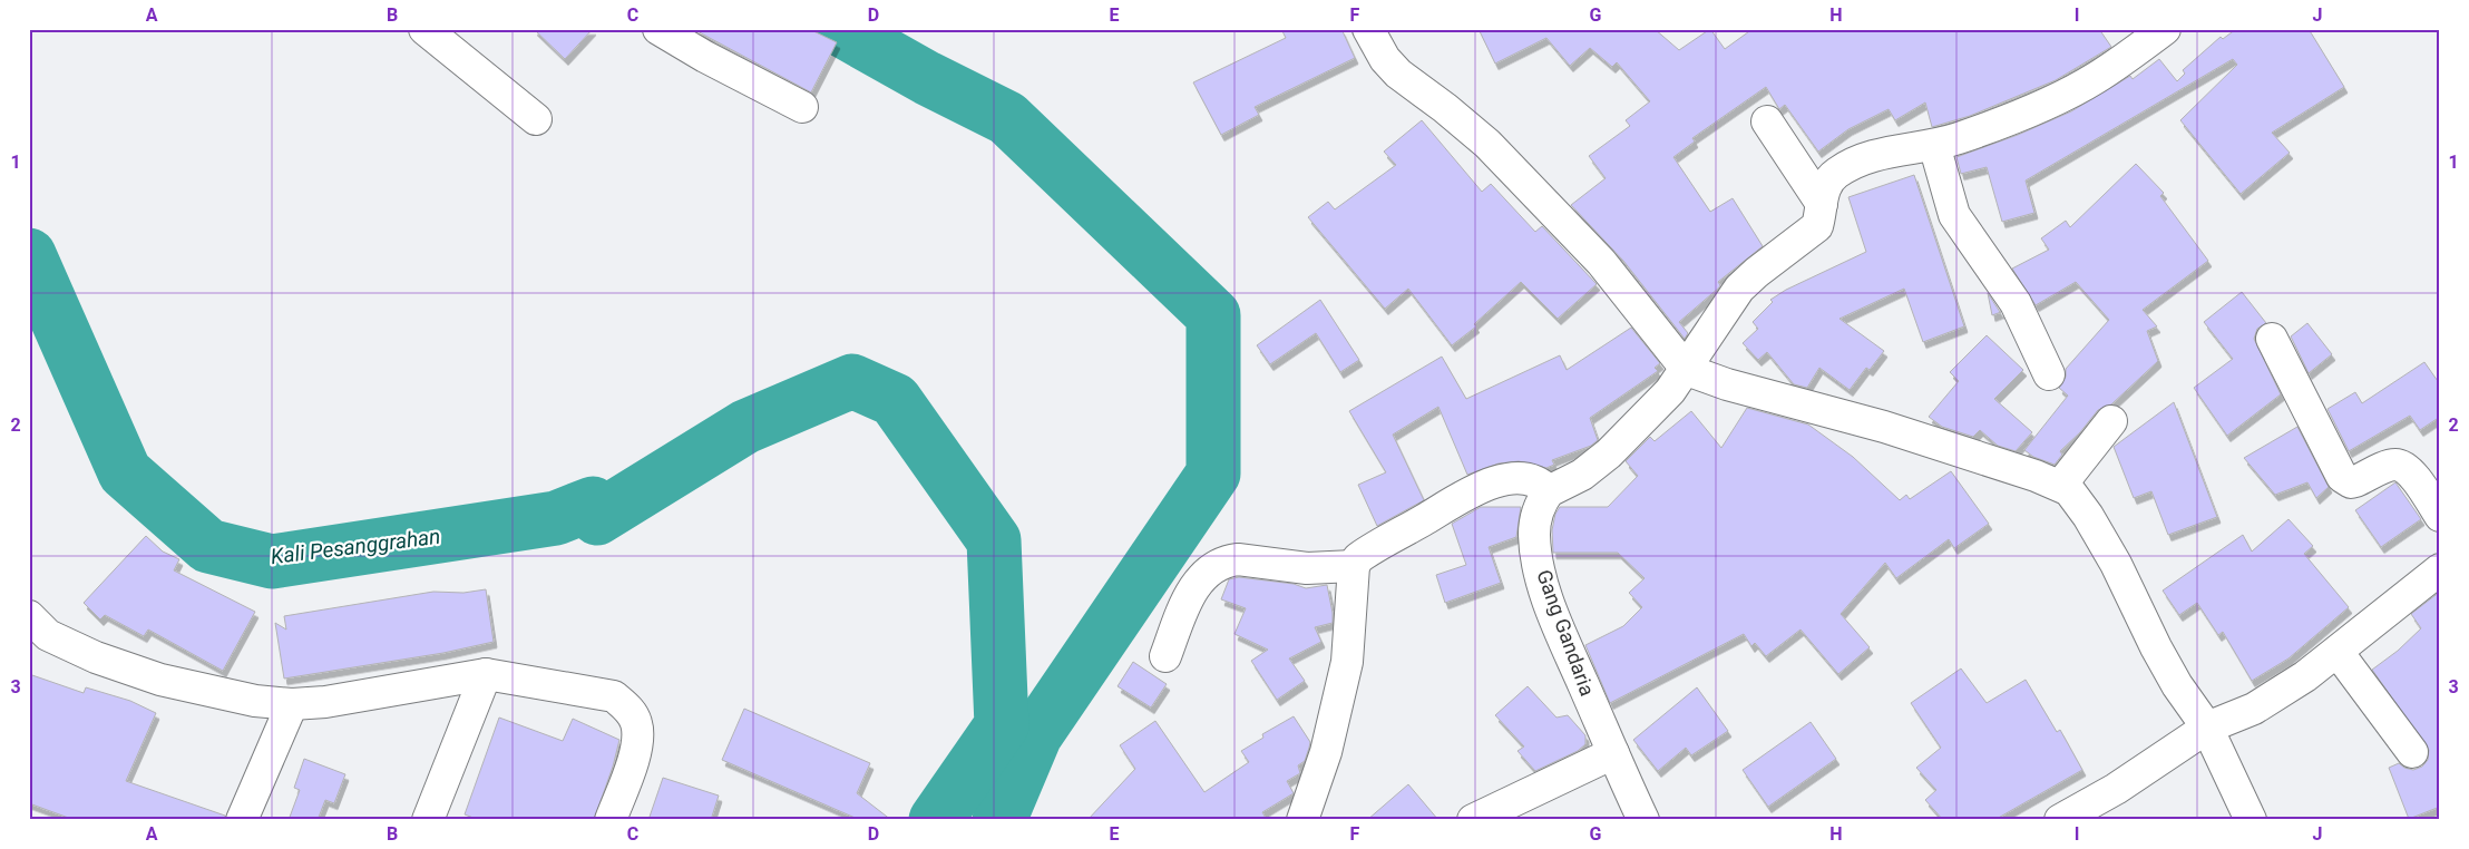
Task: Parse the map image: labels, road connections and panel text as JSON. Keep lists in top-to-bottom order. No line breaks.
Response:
{"streets":{"street":["Gang Gandaria"]},"water":["Kali Pesanggrahan"],"grid":{"columns":["A","B","C","D","E","F","G","H","I","J"],"rows":["1","2","3"]}}
